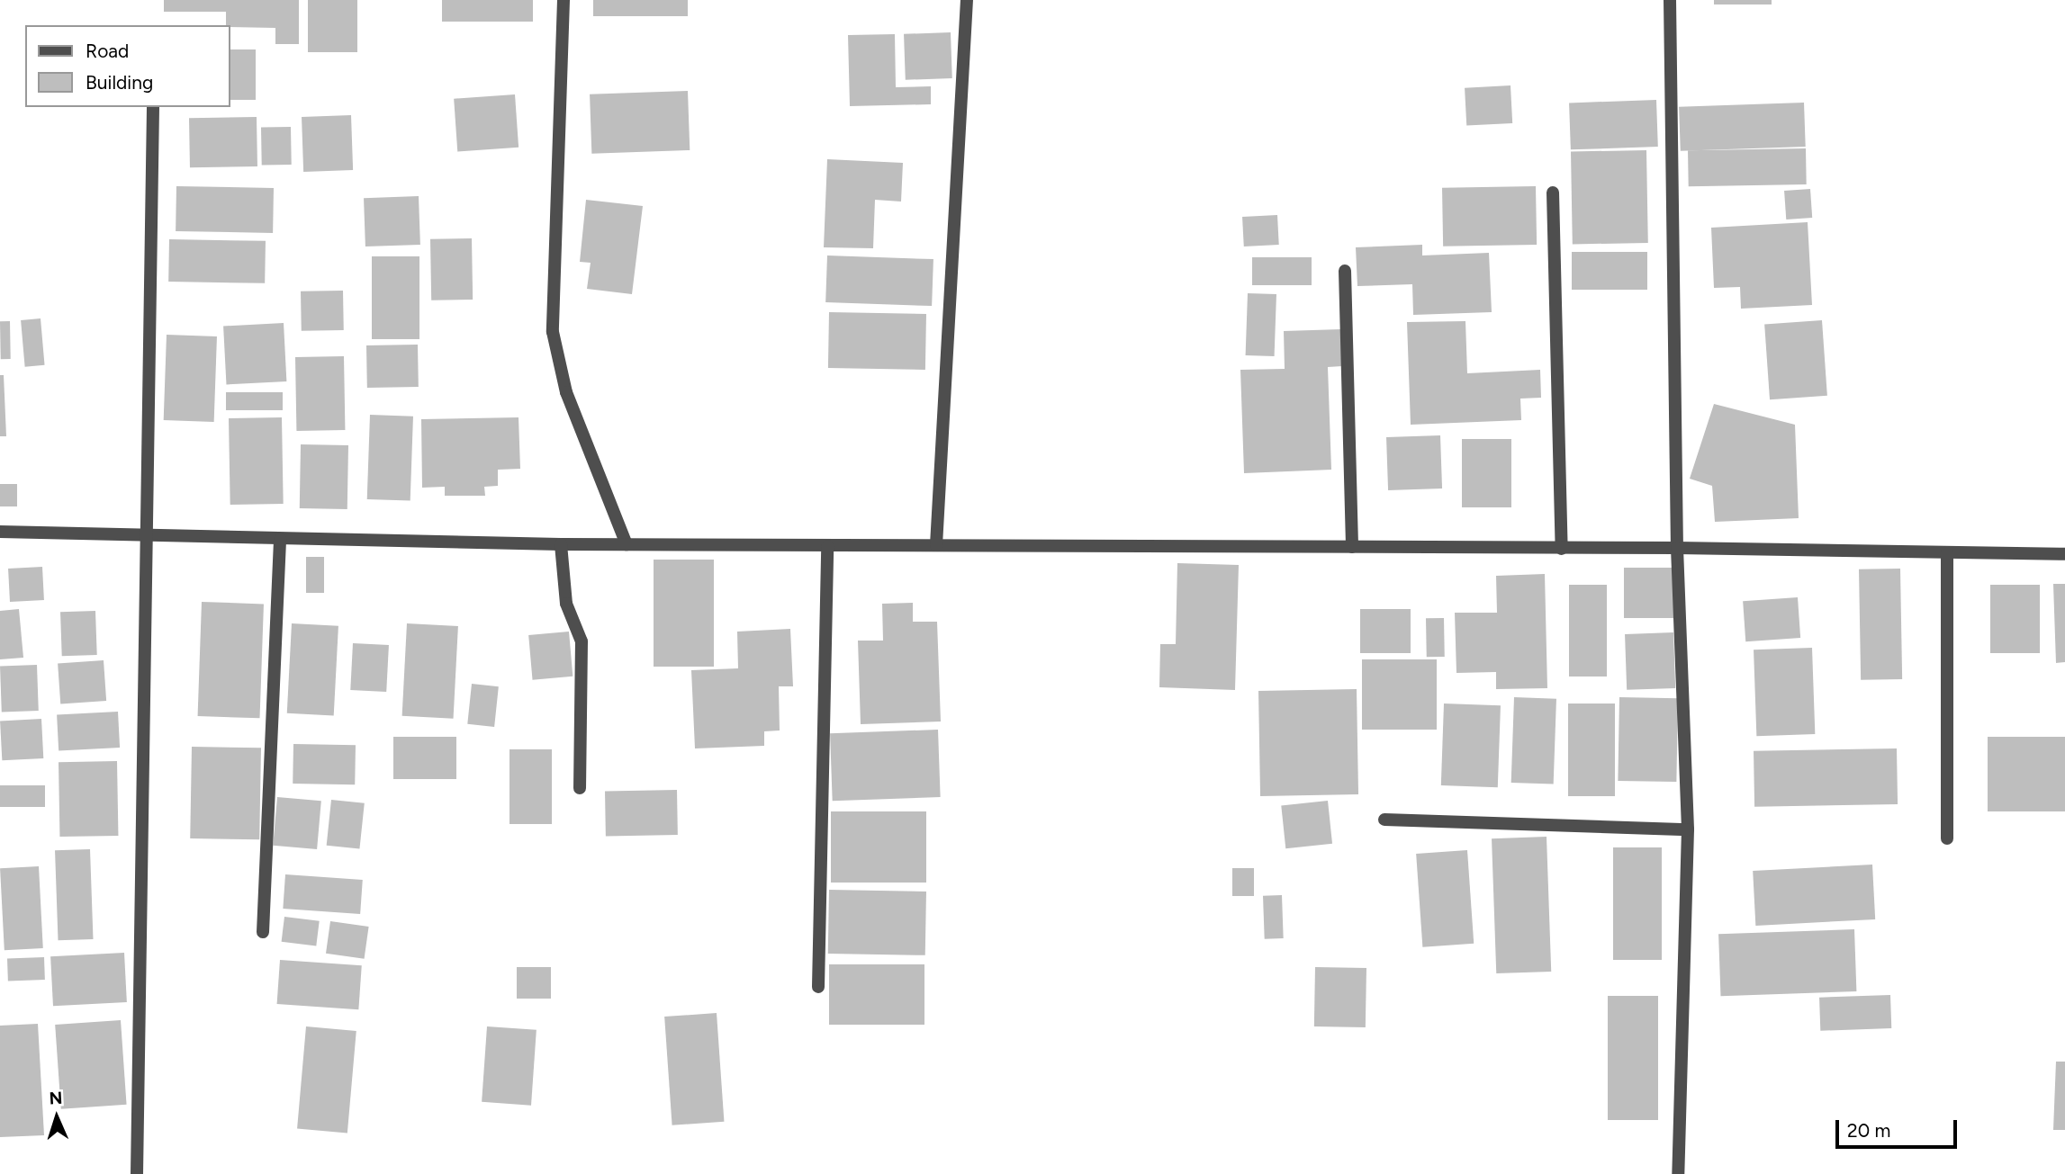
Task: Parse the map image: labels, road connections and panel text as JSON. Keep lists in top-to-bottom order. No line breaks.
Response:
{"legend":["Road","Building"],"scale_bar":"20 m","north":"top"}
